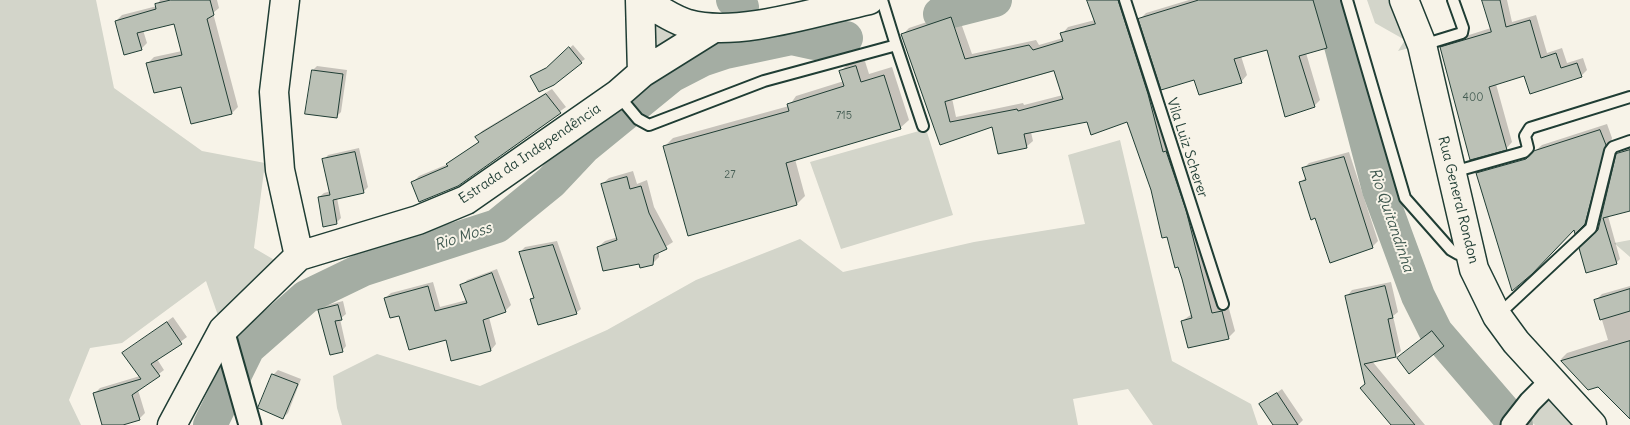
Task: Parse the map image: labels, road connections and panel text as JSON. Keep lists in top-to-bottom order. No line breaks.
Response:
{"streets":{"street":["Estrada da Independência","Rua General Rondon"],"lane":["Vila Luiz Scherer"]},"water":["Rio Quitandinha","Rio Moss"],"house_numbers":["400","715","27"]}
